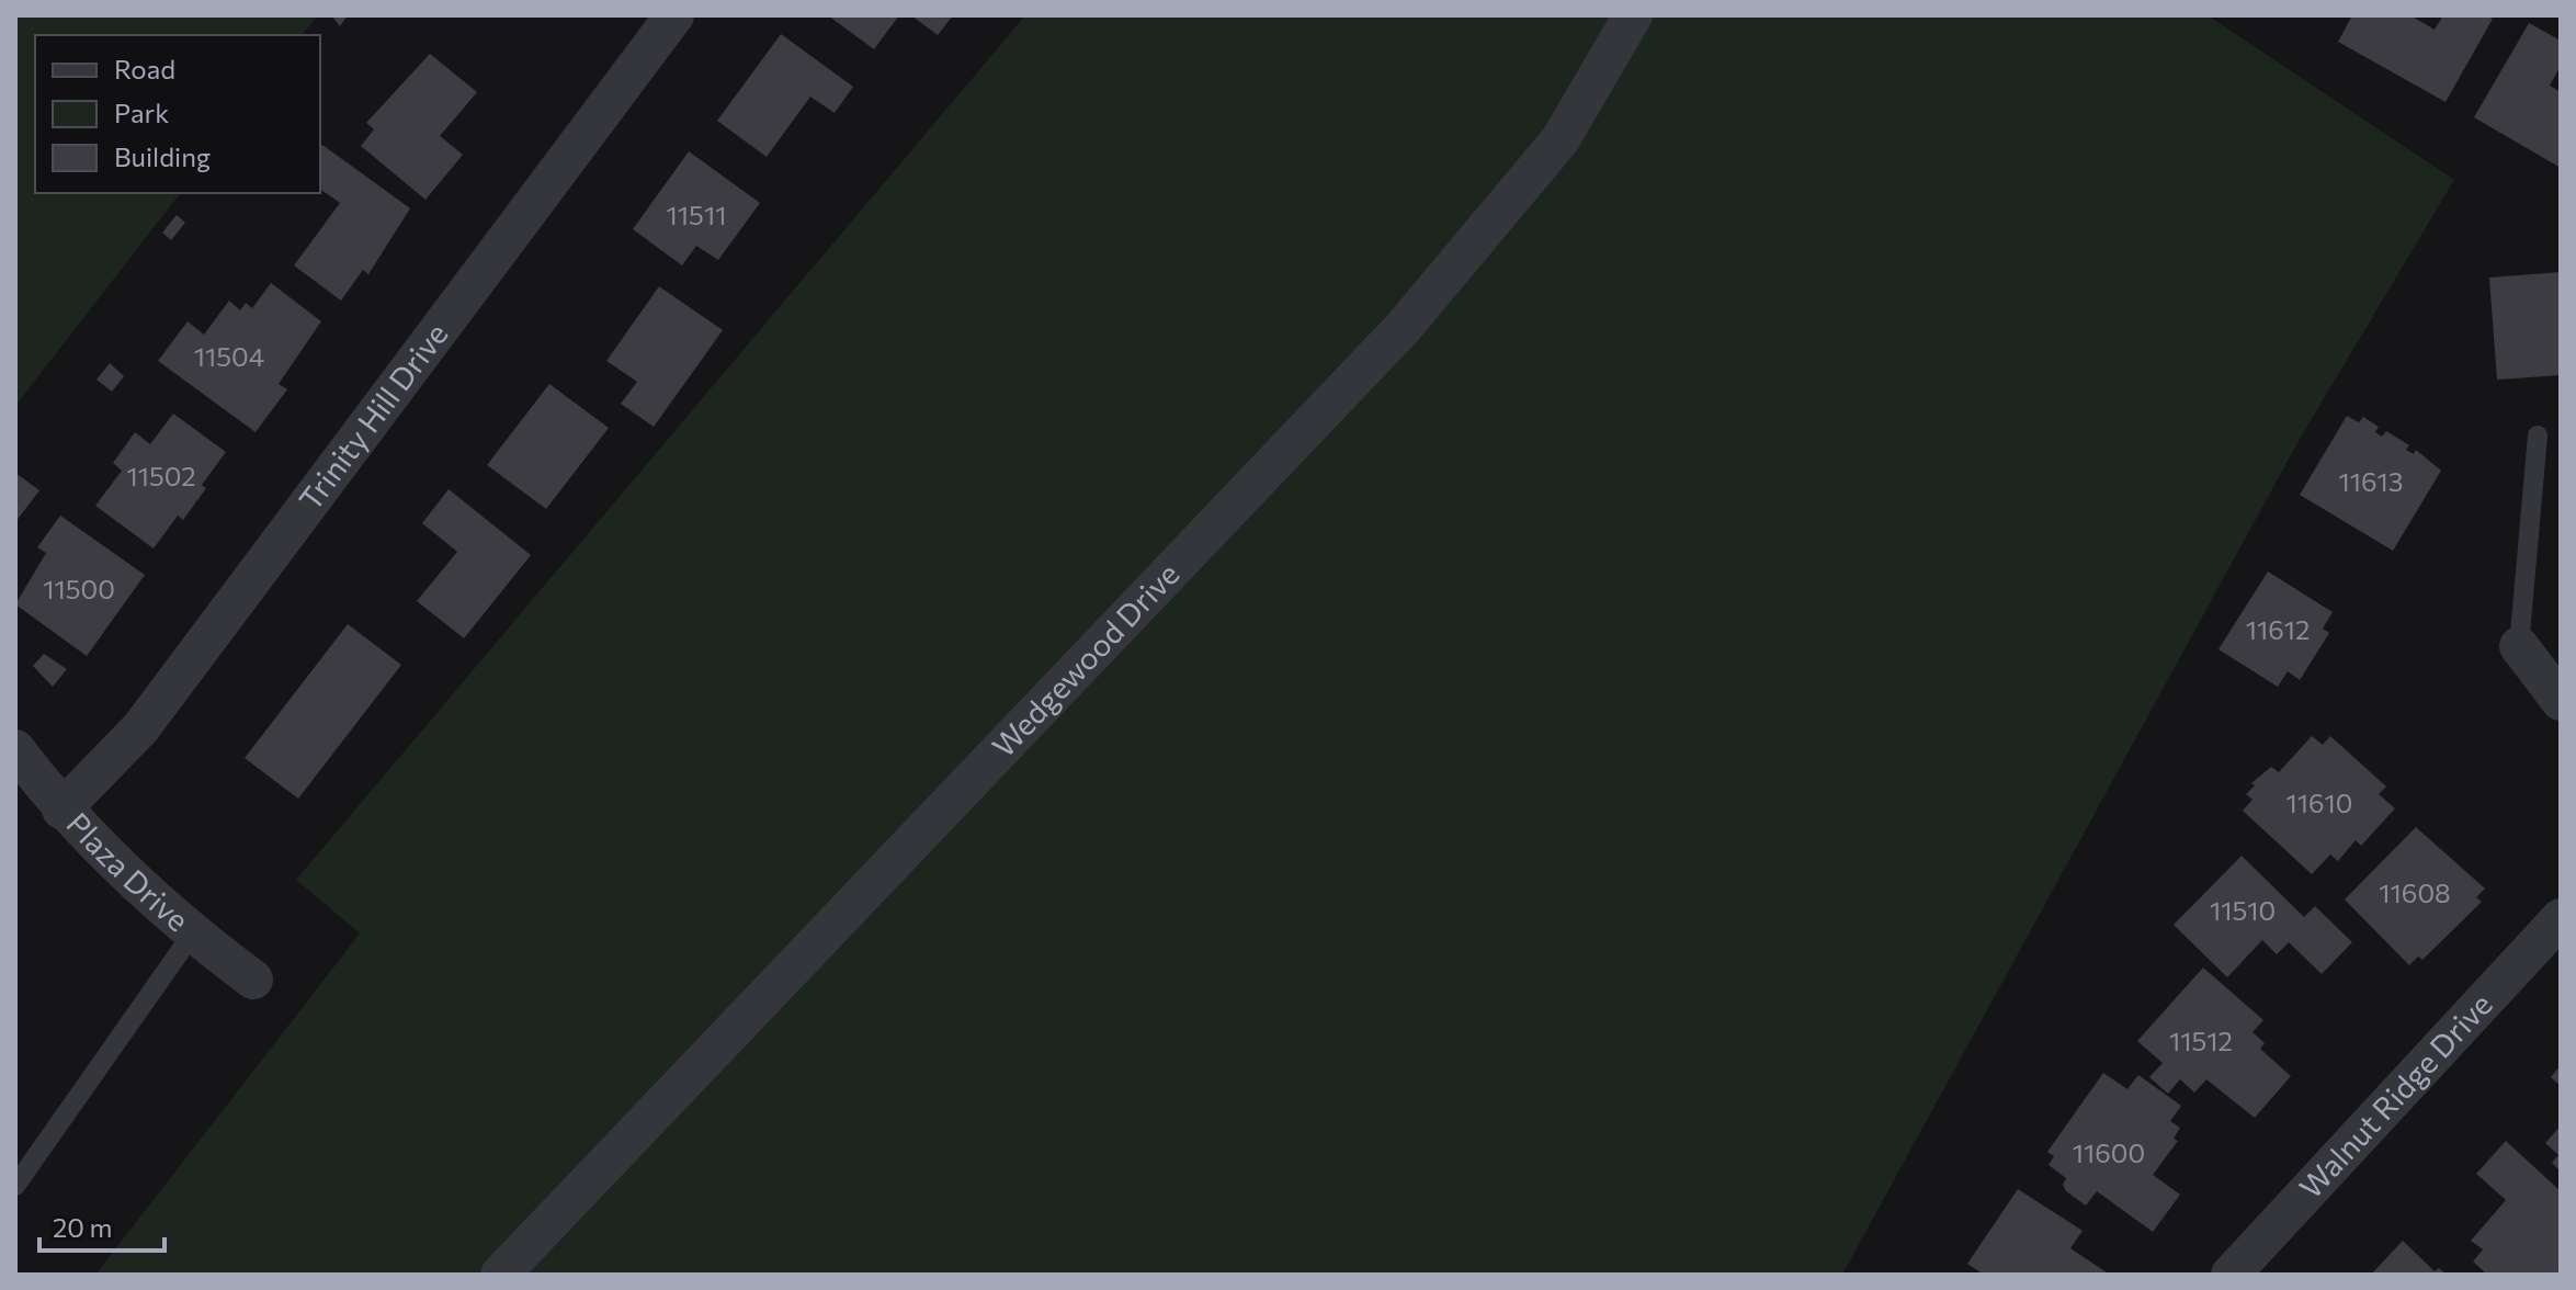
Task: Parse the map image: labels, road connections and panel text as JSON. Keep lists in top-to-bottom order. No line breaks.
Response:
{"streets":{"street":["Trinity Hill Drive","Wedgewood Drive","Plaza Drive","Walnut Ridge Drive"]},"crossings":[["Trinity Hill Drive","Plaza Drive"]],"house_numbers":["11511","11504","11502","11613","11500","11612","11610","11608","11510","11512","11600"],"legend":["Road","Park","Building"],"scale_bar":"20 m"}
